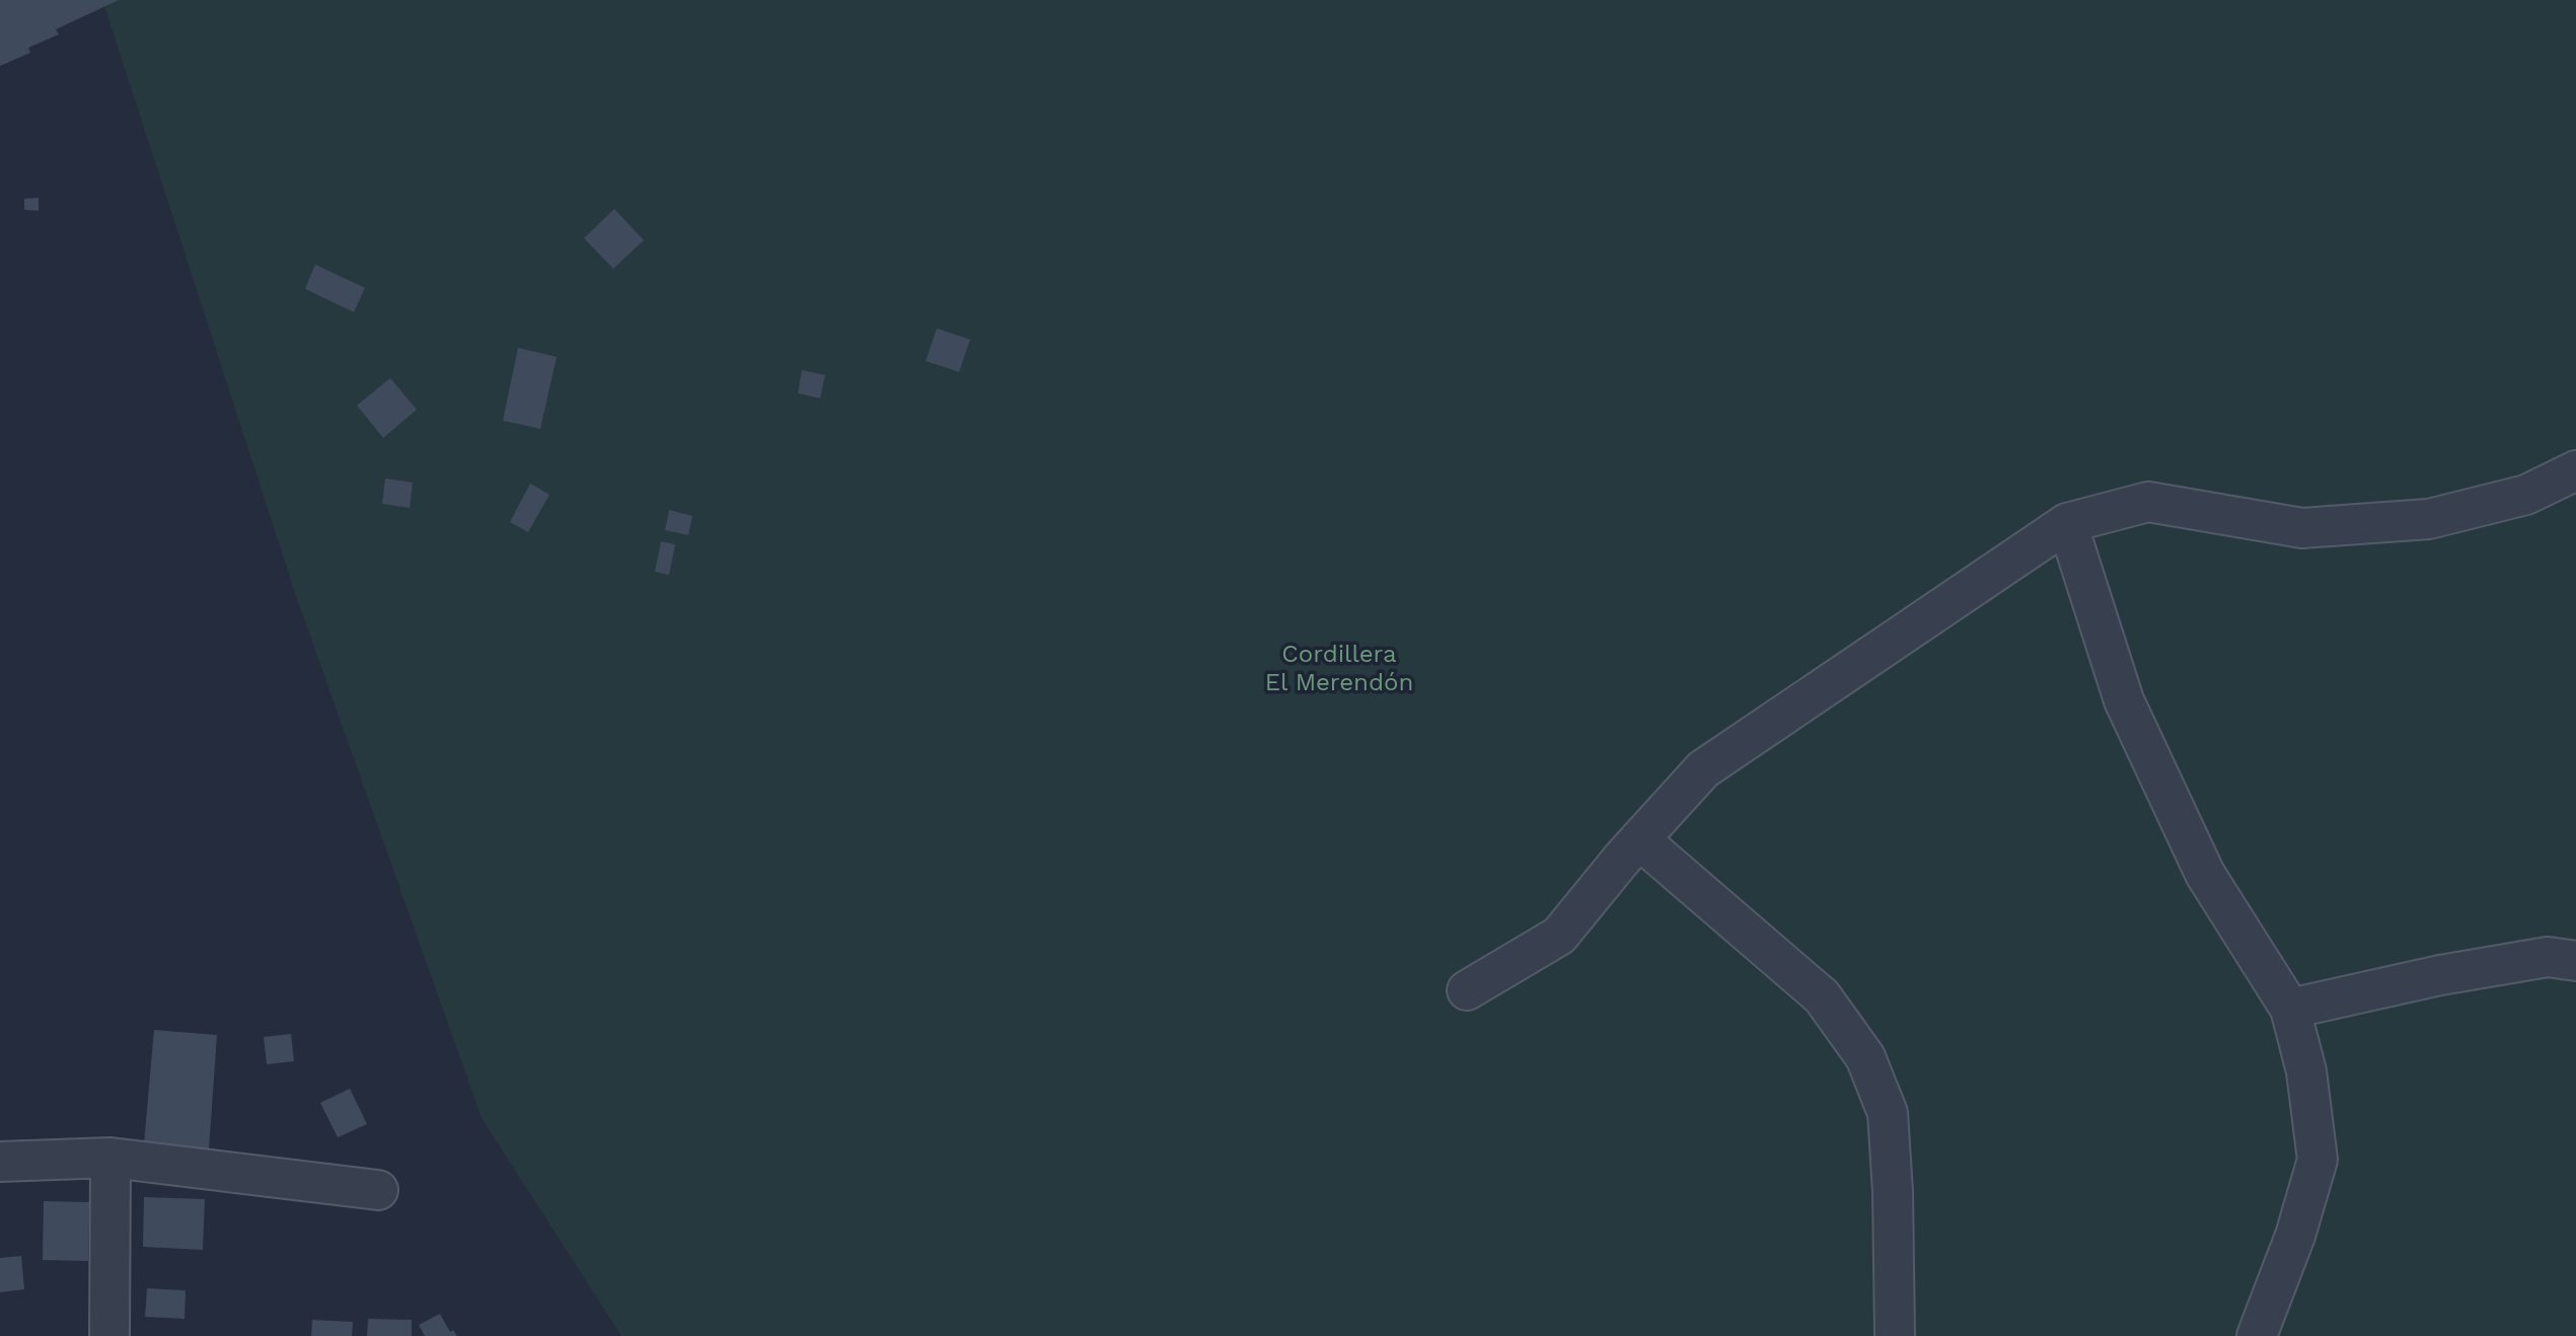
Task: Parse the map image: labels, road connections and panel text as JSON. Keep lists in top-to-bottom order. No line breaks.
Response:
{"parks":["Cordillera El Merendón"]}
